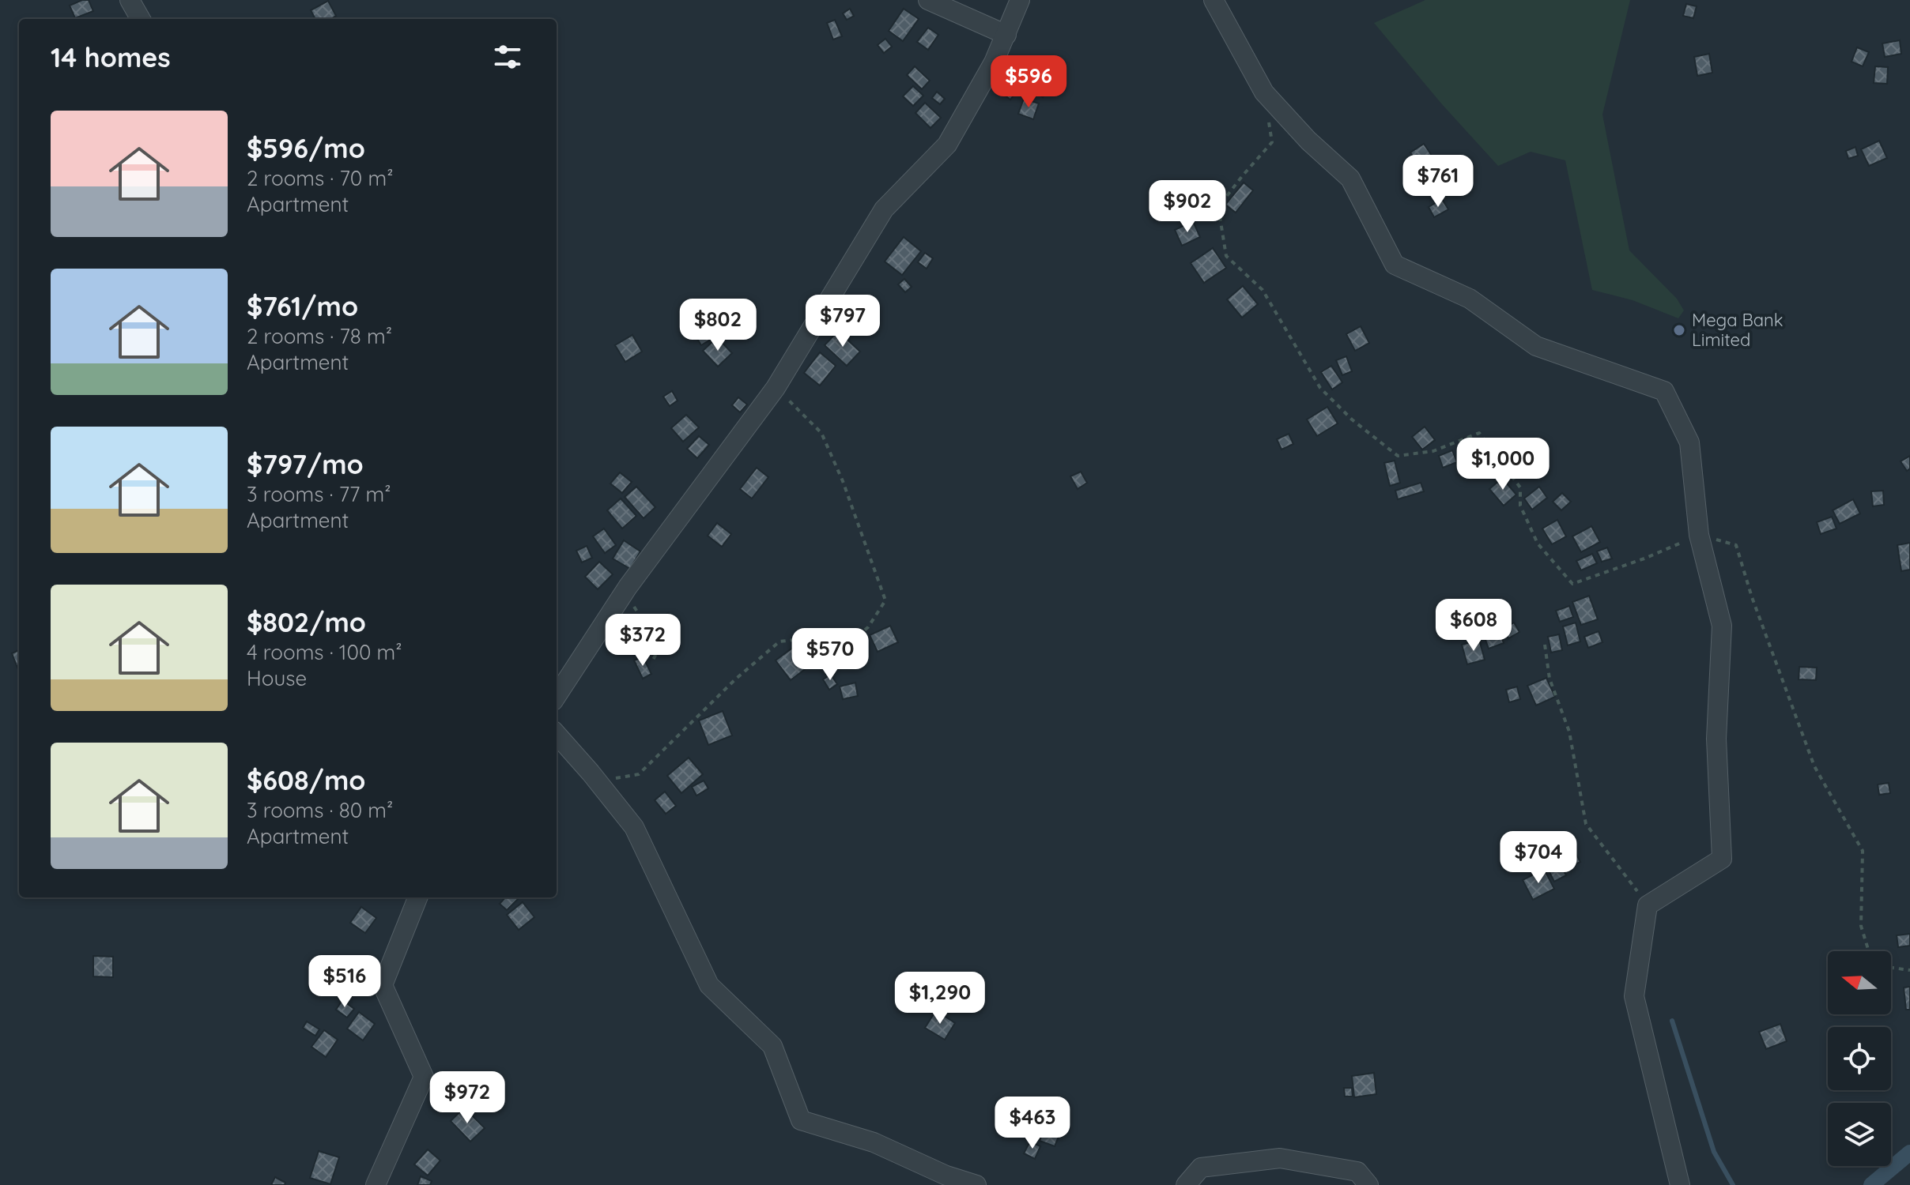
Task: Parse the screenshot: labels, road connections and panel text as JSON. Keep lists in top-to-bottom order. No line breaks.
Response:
{"places":["Mega Bank Limited"],"north":"left","page":{"heading":"14 homes","price":["$596","$761","$902","$797","$802","$1,000","$608","$372","$570","$704","$516","$1,290","$972","$463"],"list":[{"name":"$596/mo","note":"2 rooms · 70 m² · Apartment"},{"name":"$761/mo","note":"2 rooms · 78 m² · Apartment"},{"name":"$797/mo","note":"3 rooms · 77 m² · Apartment"},{"name":"$802/mo","note":"4 rooms · 100 m² · House"},{"name":"$608/mo","note":"3 rooms · 80 m² · Apartment"}]}}
